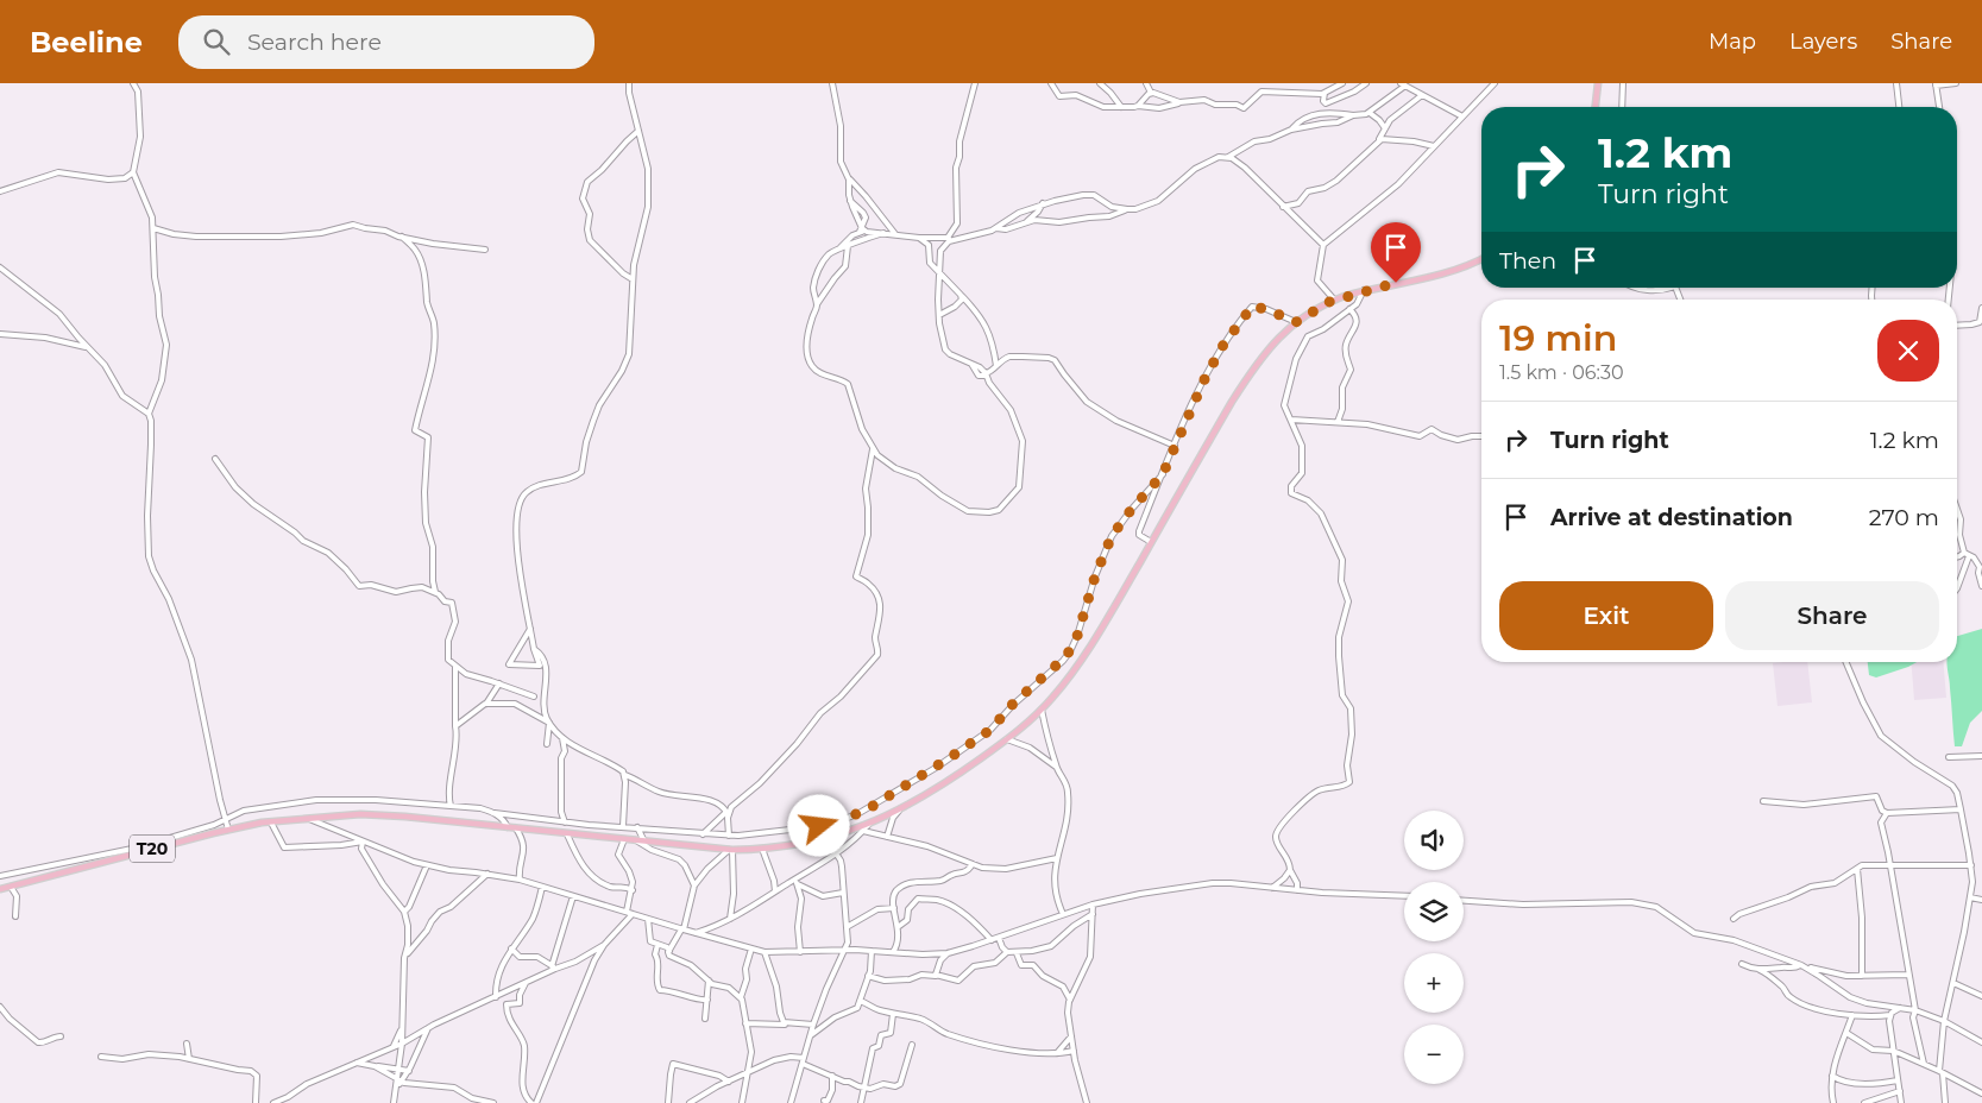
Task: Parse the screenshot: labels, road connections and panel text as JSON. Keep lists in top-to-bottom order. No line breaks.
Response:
{"streets":{"main road":["T20"]},"page":{"header":"Beeline","search":"Search here","nav":["Map","Layers","Share"],"turn":["1.2 km","Turn right"],"then":"Then","heading":["19 min","1.5 km · 06:30"],"list":[{"name":"Turn right","value":"1.2 km"},{"name":"Arrive at destination","value":"270 m"}],"buttons":["Exit","Share"],"map_buttons":["+","−"]}}
